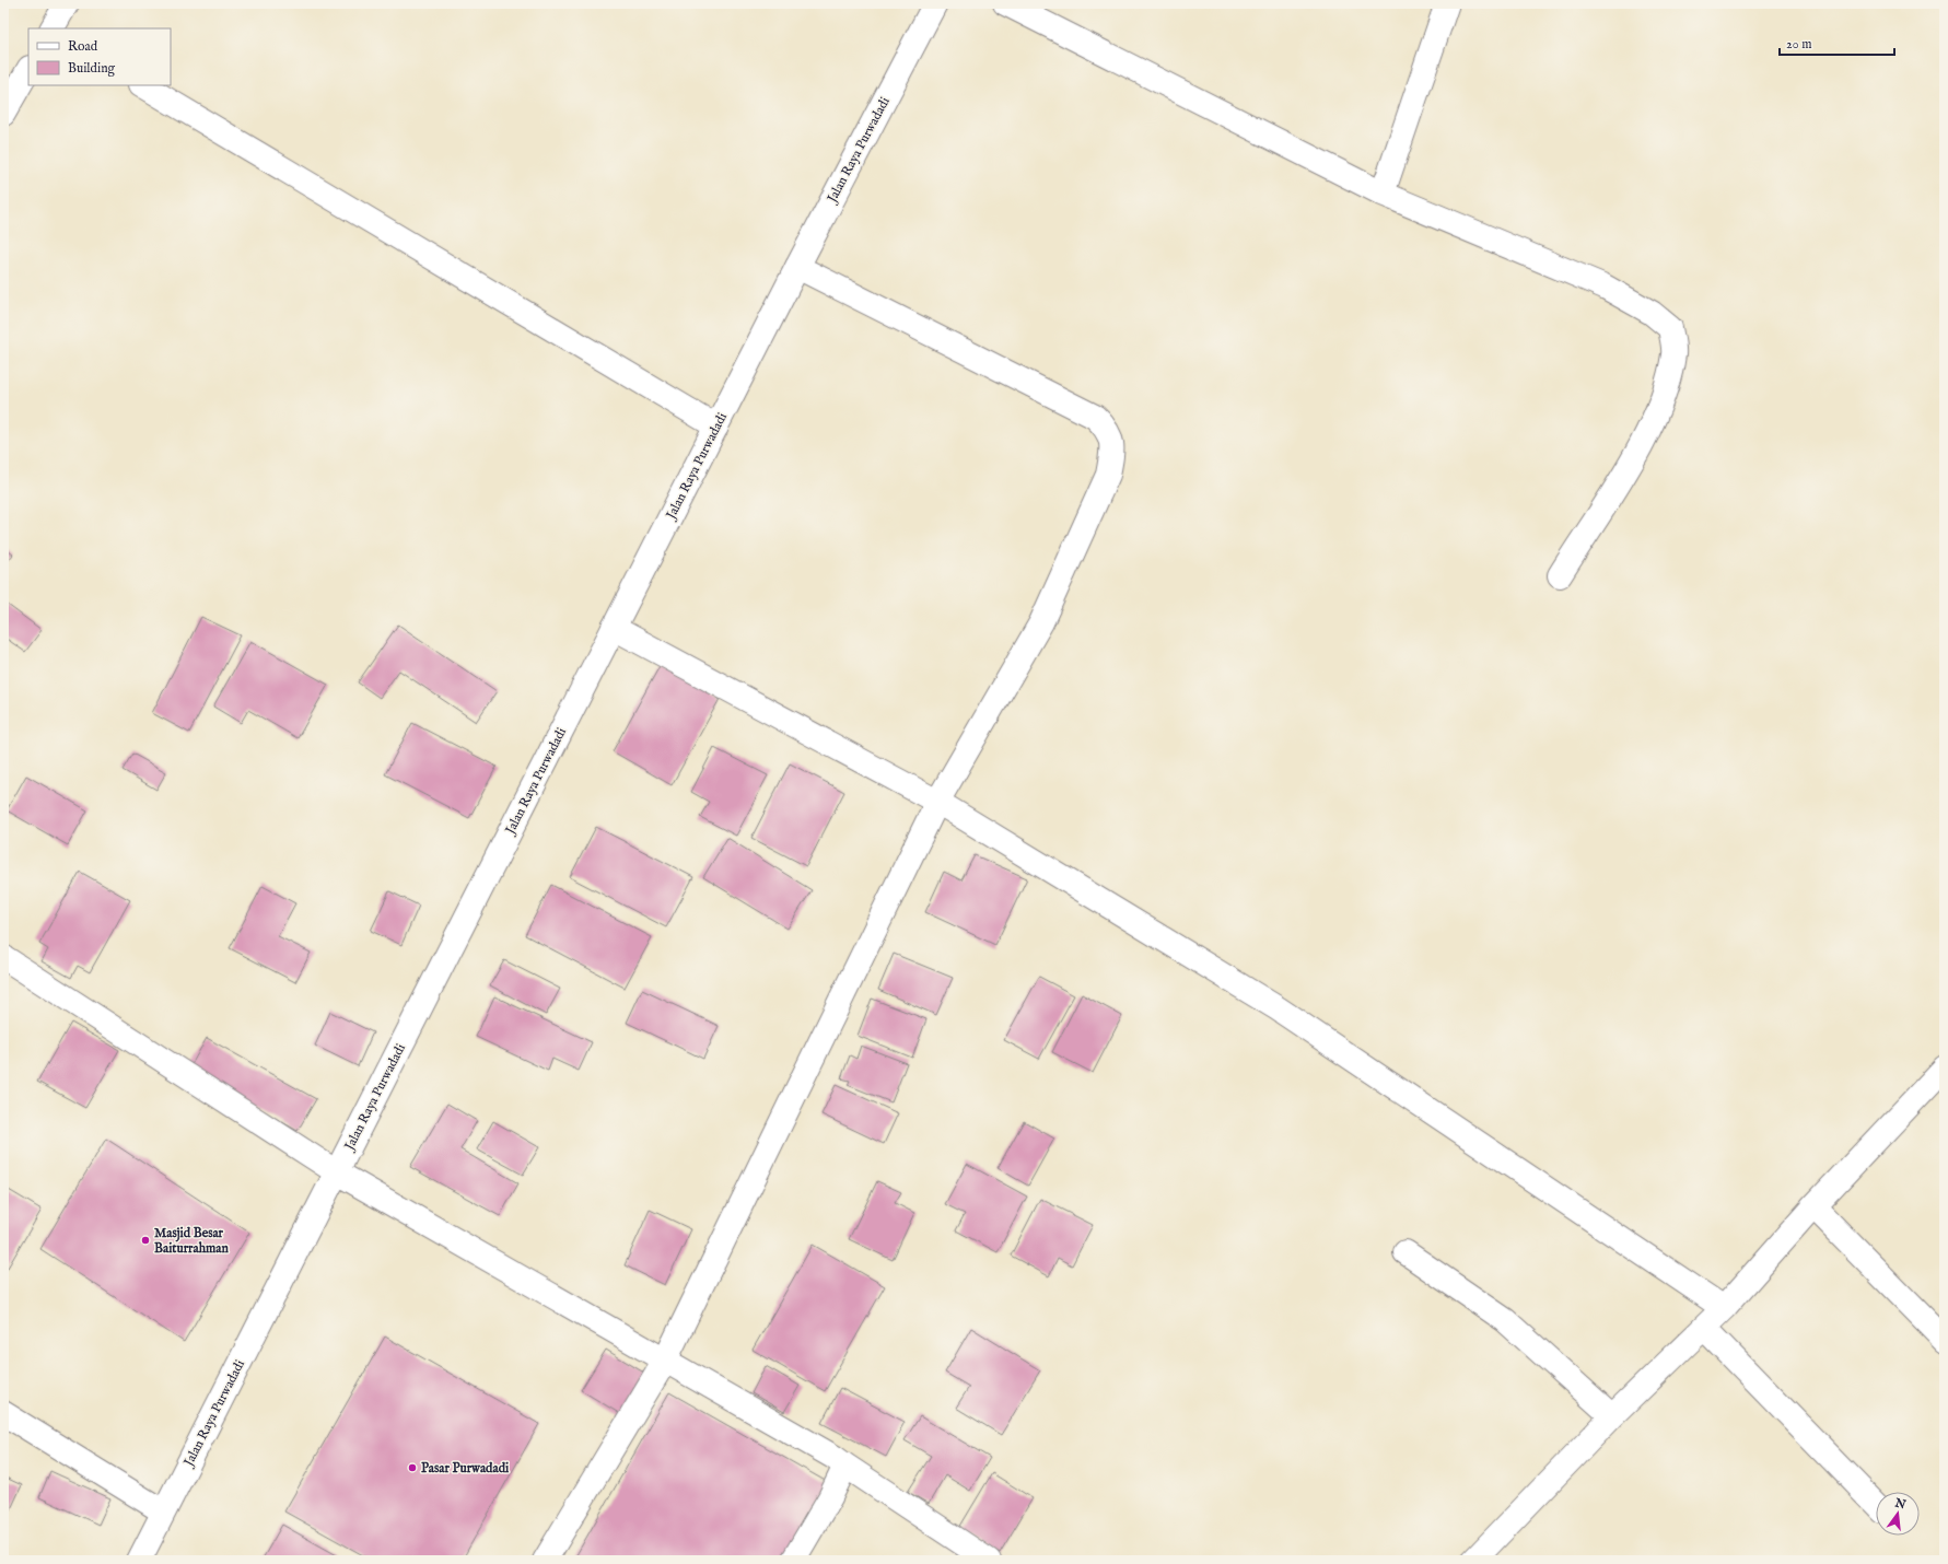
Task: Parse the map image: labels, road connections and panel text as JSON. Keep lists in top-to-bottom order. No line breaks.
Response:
{"streets":{"street":["Jalan Raya Purwadadi"]},"places":["Masjid Besar Baiturrahman","Pasar Purwadadi"],"legend":["Road","Building"],"scale_bar":"20 m","north":"top"}
